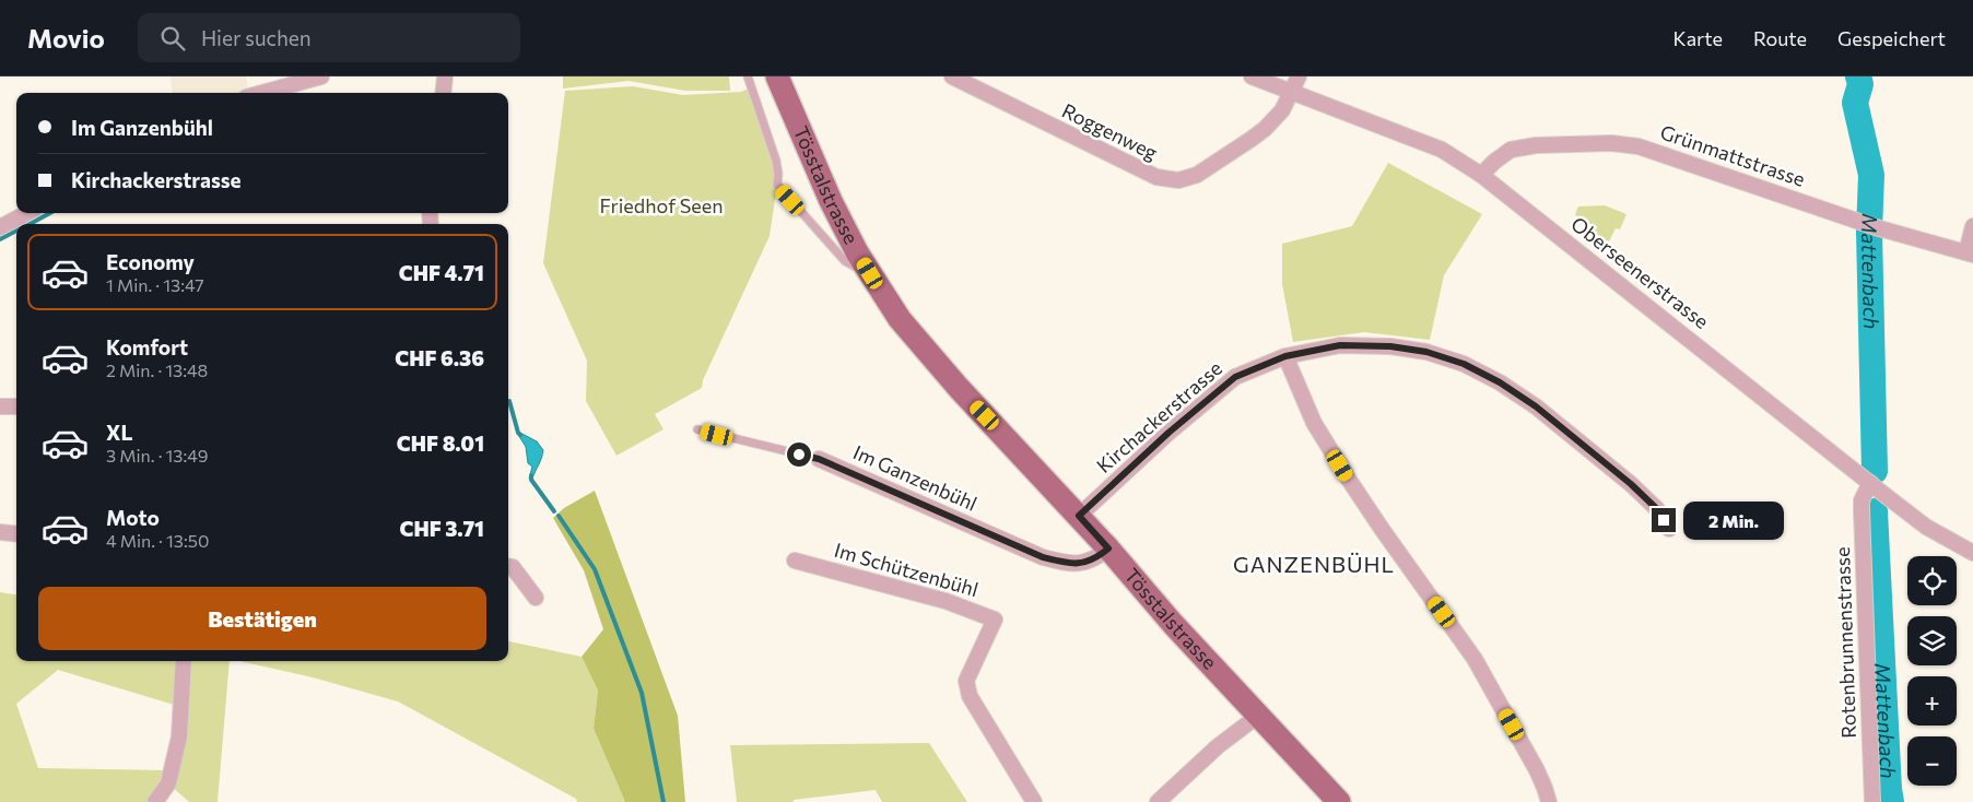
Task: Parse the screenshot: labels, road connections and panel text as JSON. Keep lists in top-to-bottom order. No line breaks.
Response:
{"streets":{"main road":["Tösstalstrasse"],"street":["Roggenweg","Grünmattstrasse","Oberseenerstrasse","Kirchackerstrasse","Im Ganzenbühl","Im Schützenbühl","Rotenbrunnenstrasse"]},"crossings":[["Roggenweg","Oberseenerstrasse"],["Grünmattstrasse","Oberseenerstrasse"],["Tösstalstrasse","Kirchackerstrasse"],["Tösstalstrasse","Im Ganzenbühl"],["Oberseenerstrasse","Rotenbrunnenstrasse"]],"districts":["GANZENBÜHL"],"water":["Mattenbach"],"parks":["Friedhof Seen"],"page":{"header":"Movio","search":"Hier suchen","nav":["Karte","Route","Gespeichert"],"banner":["Im Ganzenbühl","Kirchackerstrasse"],"list":[{"name":"Economy","note":"1 Min. · 13:47","value":"CHF 4.71"},{"name":"Komfort","note":"2 Min. · 13:48","value":"CHF 6.36"},{"name":"XL","note":"3 Min. · 13:49","value":"CHF 8.01"},{"name":"Moto","note":"4 Min. · 13:50","value":"CHF 3.71"}],"bubble":"2 Min.","map_buttons":["+","−"],"buttons":"Bestätigen"}}
